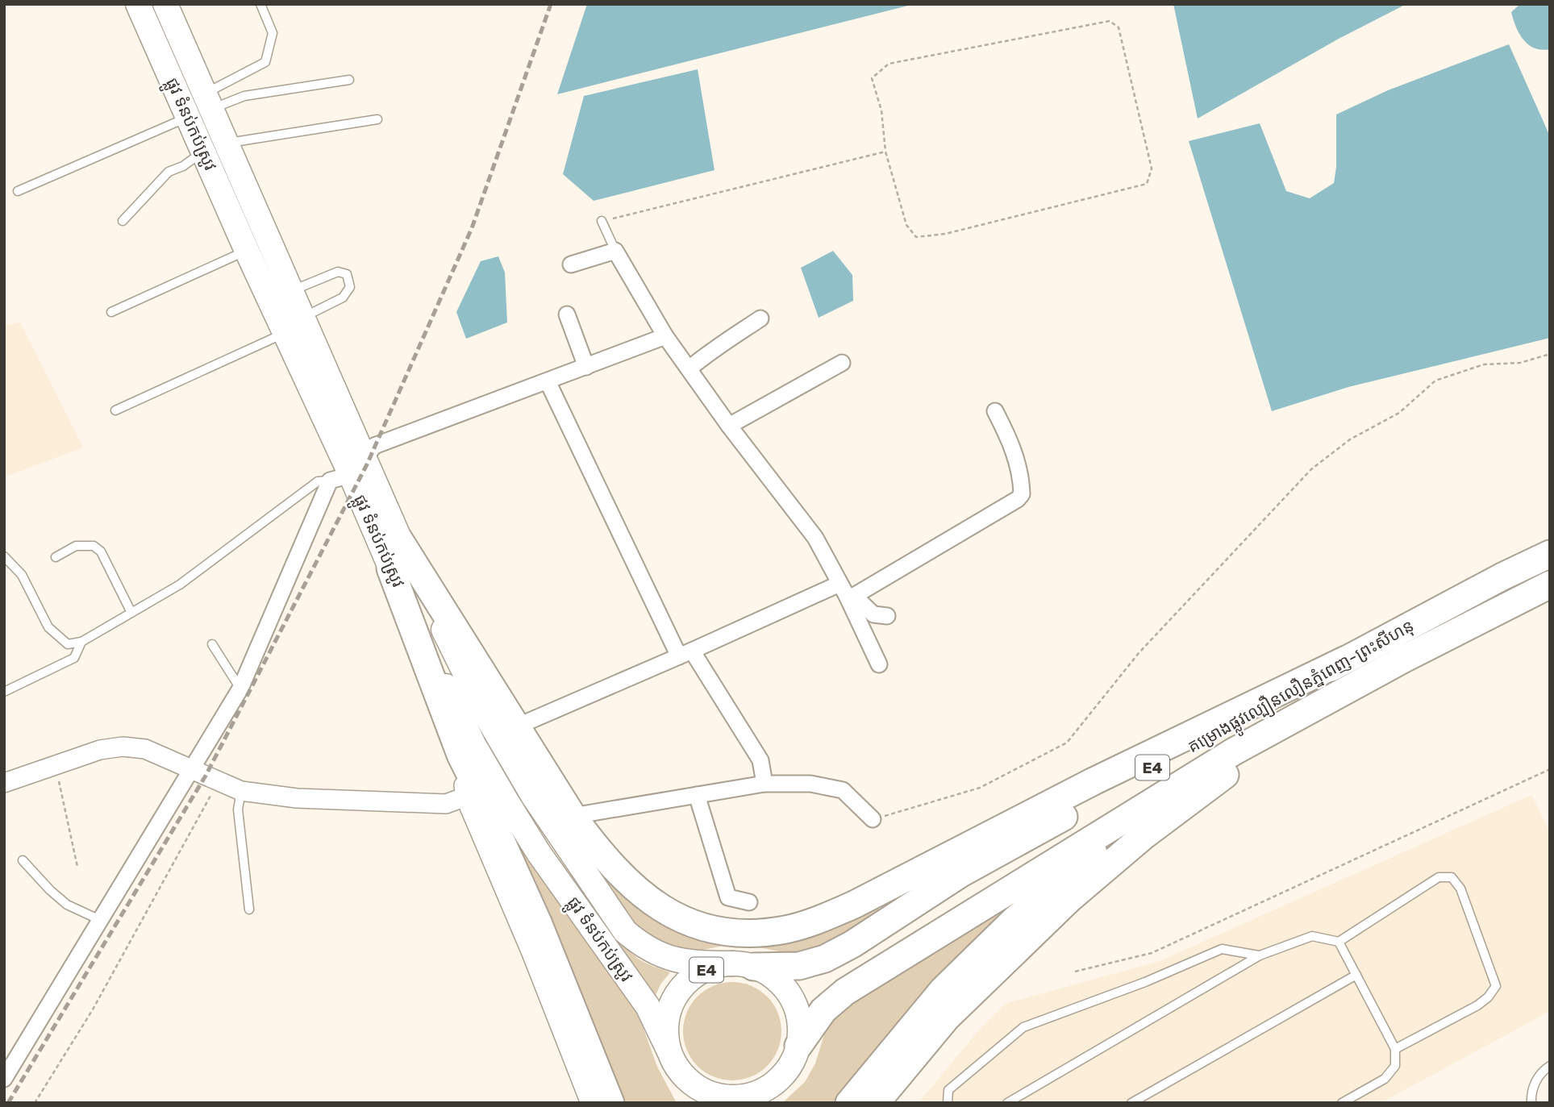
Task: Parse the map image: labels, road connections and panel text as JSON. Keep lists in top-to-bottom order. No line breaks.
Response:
{"streets":{"highway":["គម្រោងផ្លូវល្បឿនលឿនភ្នំពេញ-ព្រះសីហនុ","E4"],"main road":["ផ្លូវ ទំនប់កប់ស្រូវ"]},"crossings":[["ផ្លូវ ទំនប់កប់ស្រូវ","គម្រោងផ្លូវល្បឿនលឿនភ្នំពេញ-ព្រះសីហនុ"],["ផ្លូវ ទំនប់កប់ស្រូវ","E4"],["គម្រោងផ្លូវល្បឿនលឿនភ្នំពេញ-ព្រះសីហនុ","E4"]]}
